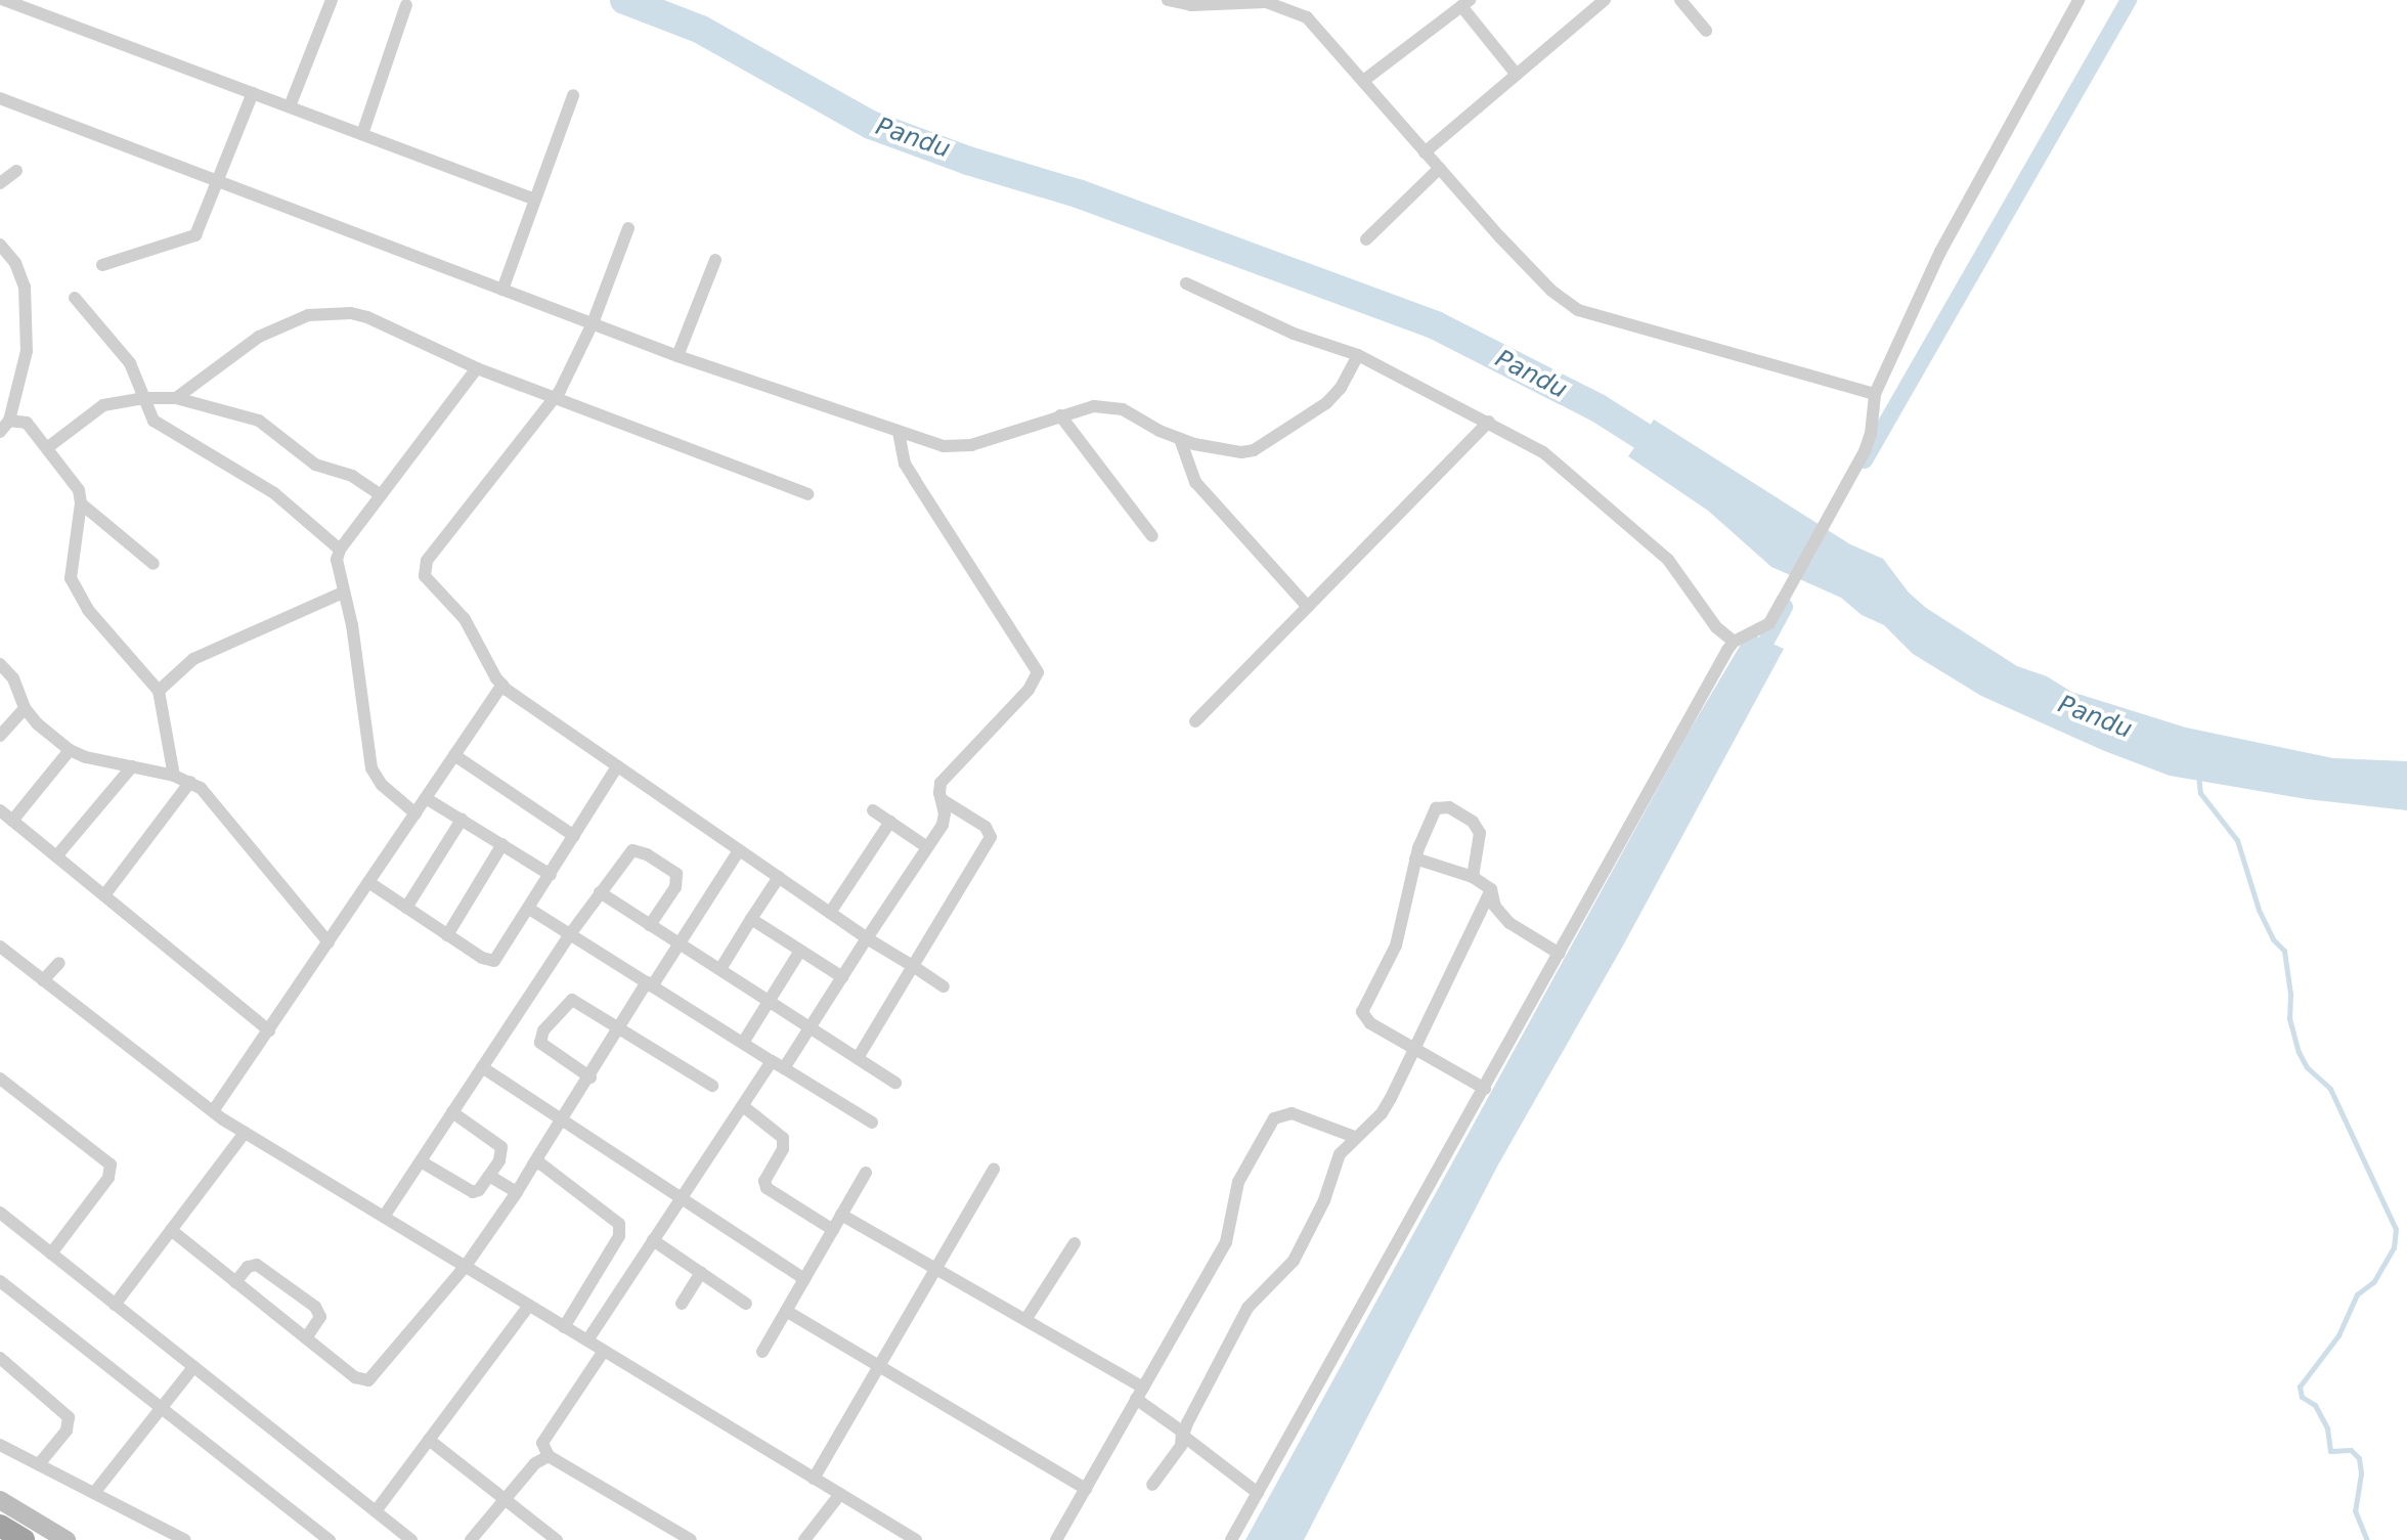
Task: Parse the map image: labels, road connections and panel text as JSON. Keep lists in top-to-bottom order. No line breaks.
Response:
{"water":["Pandu"]}
